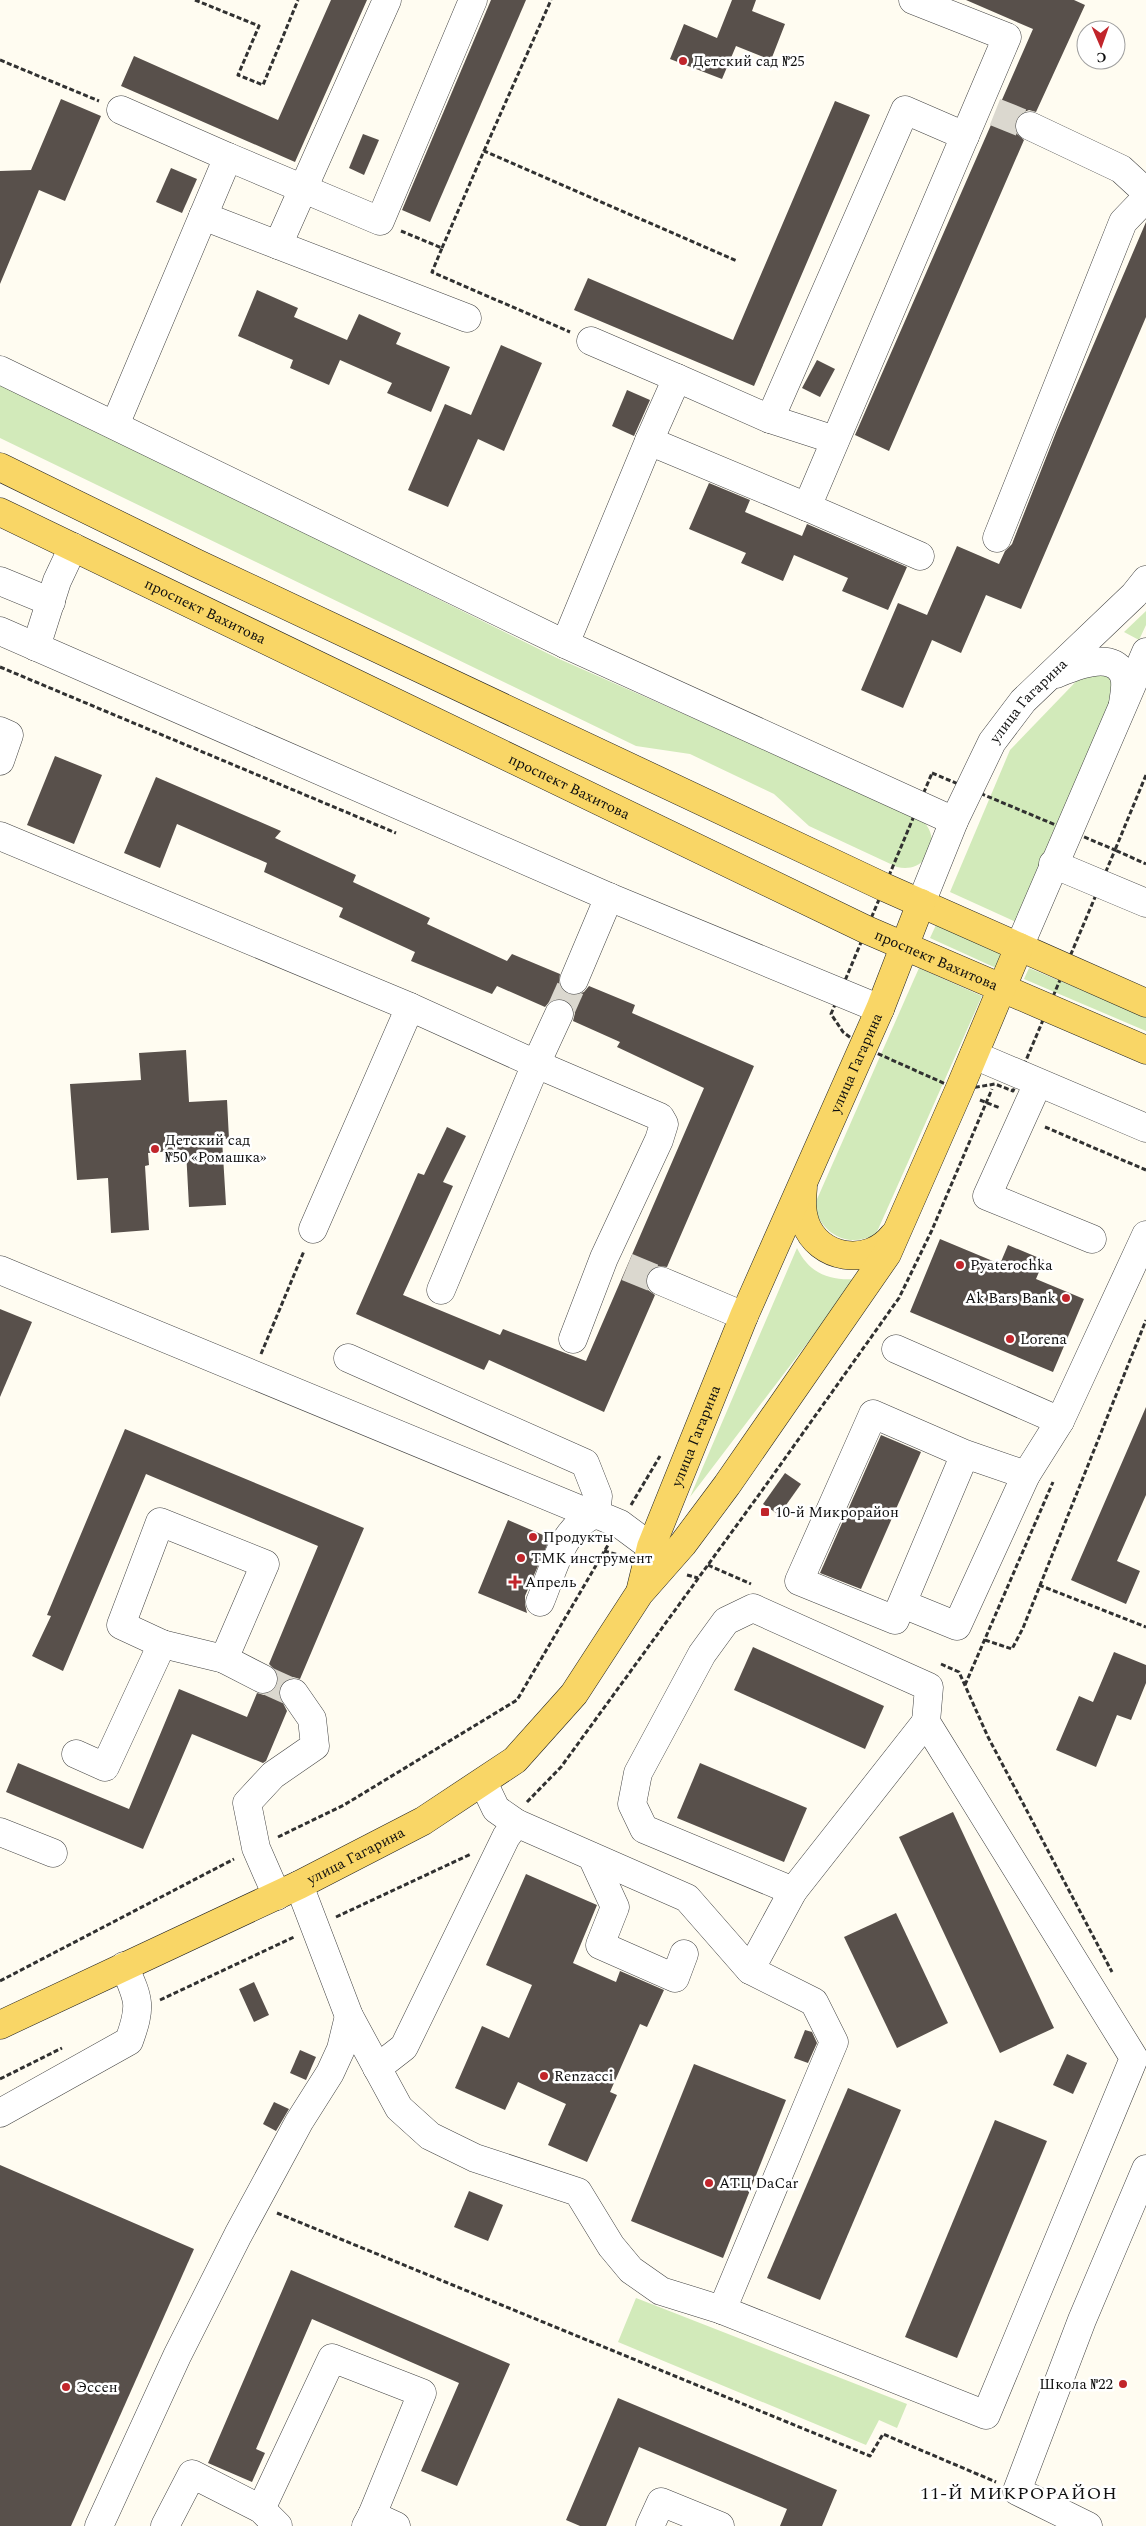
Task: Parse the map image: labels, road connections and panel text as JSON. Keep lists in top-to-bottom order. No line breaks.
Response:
{"streets":{"main road":["проспект Вахитова","улица Гагарина"]},"crossings":[["проспект Вахитова","улица Гагарина"]],"districts":["11-Й МИКРОРАЙОН"],"places":{"other":["Детский сад №25","Детский сад №50 «Ромашка»","Pyaterochka","Ak Bars Bank","Lorena","Продукты","ТМК инструмент","Renzacci","АТЦ DaСar","Школа №22","Эссен"],"transit":["10-й Микрорайон"],"health":["Апрель"]},"north":"bottom"}
